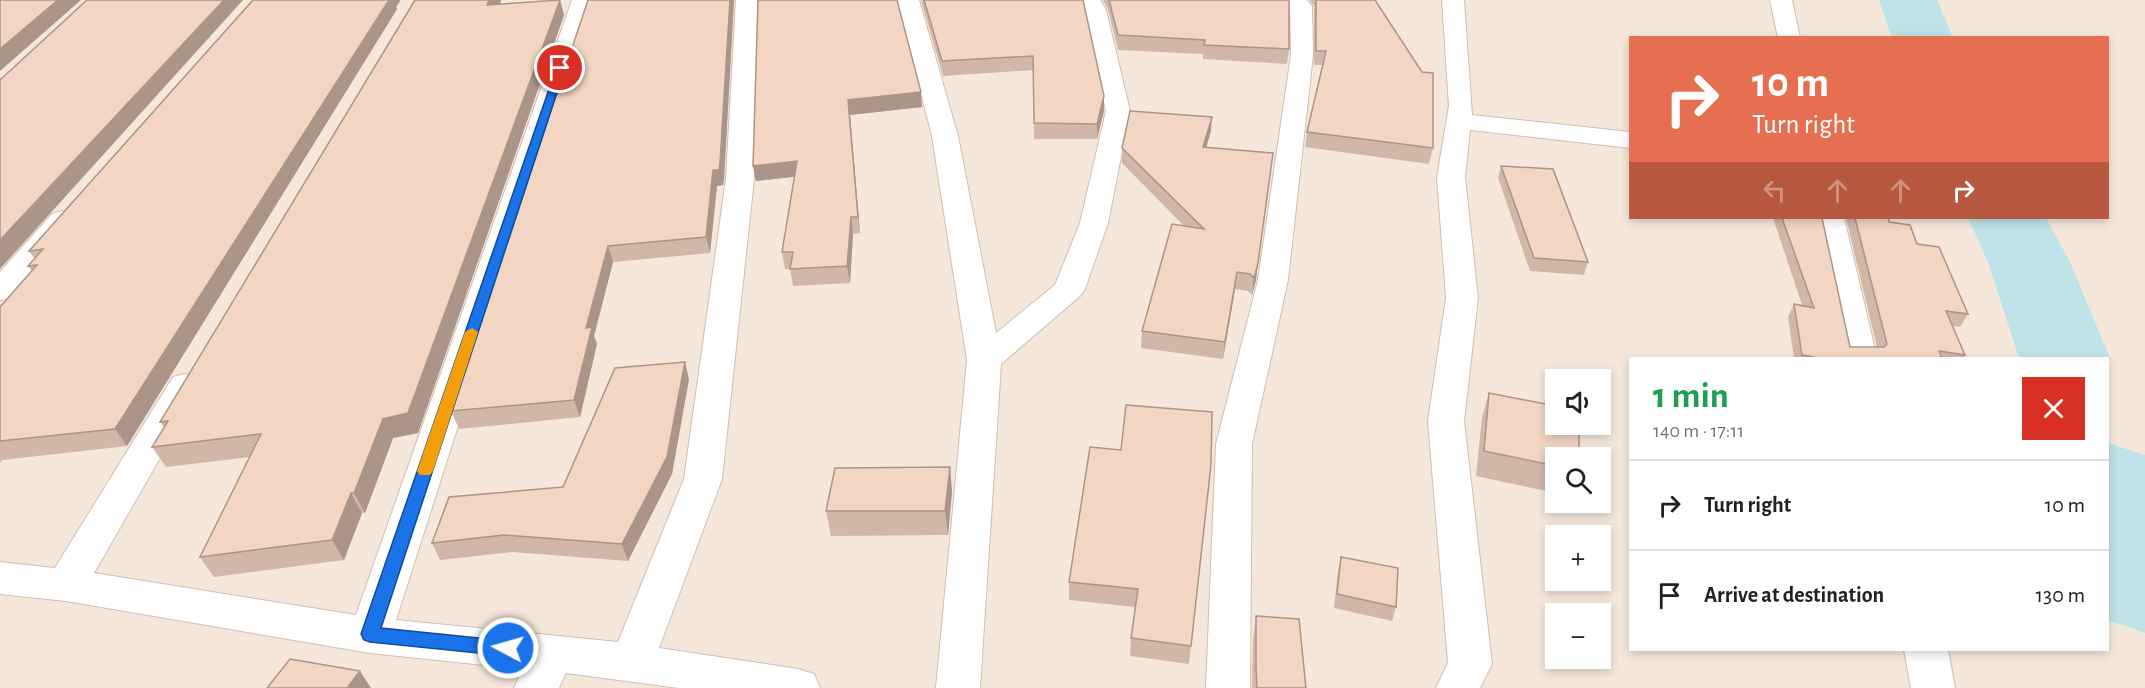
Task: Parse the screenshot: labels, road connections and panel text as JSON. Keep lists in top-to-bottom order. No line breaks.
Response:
{"page":{"turn":["10 m","Turn right"],"heading":["1 min","140 m · 17:11"],"map_buttons":["+","−"],"list":[{"name":"Turn right","value":"10 m"},{"name":"Arrive at destination","value":"130 m"}]}}
